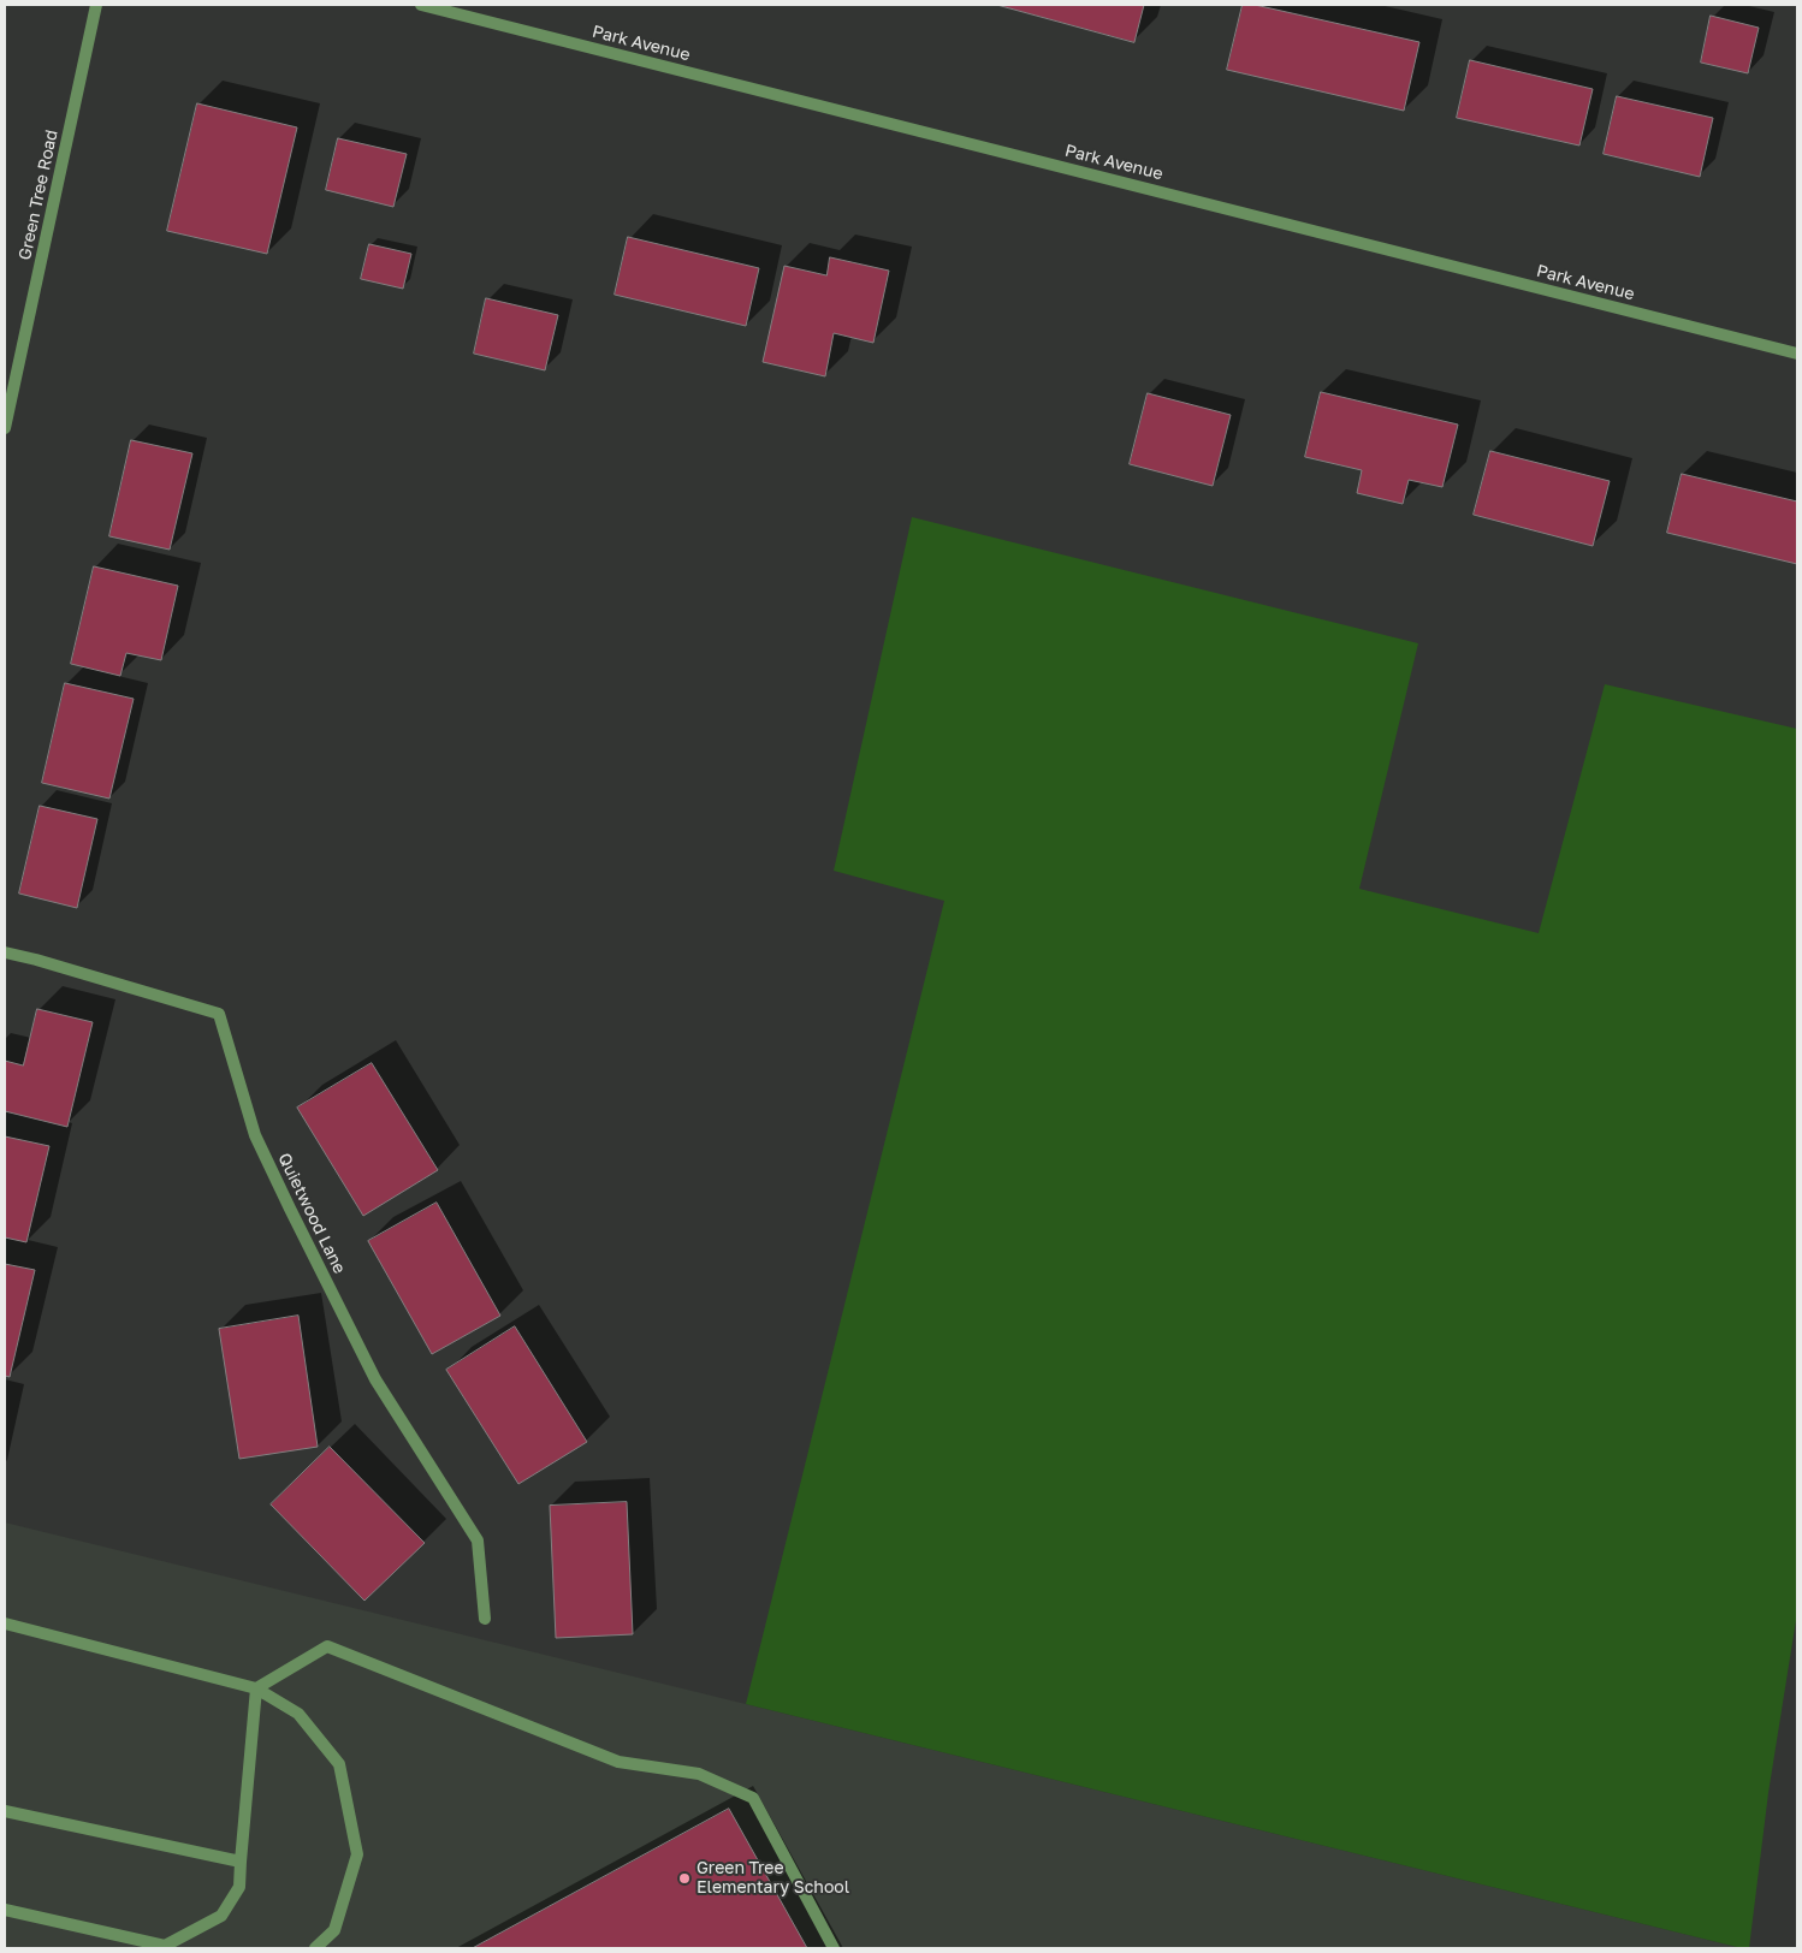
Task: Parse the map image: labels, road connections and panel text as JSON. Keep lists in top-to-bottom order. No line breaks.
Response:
{"streets":{"street":["Park Avenue","Green Tree Road","Quietwood Lane"]},"places":["Green Tree Elementary School"]}
